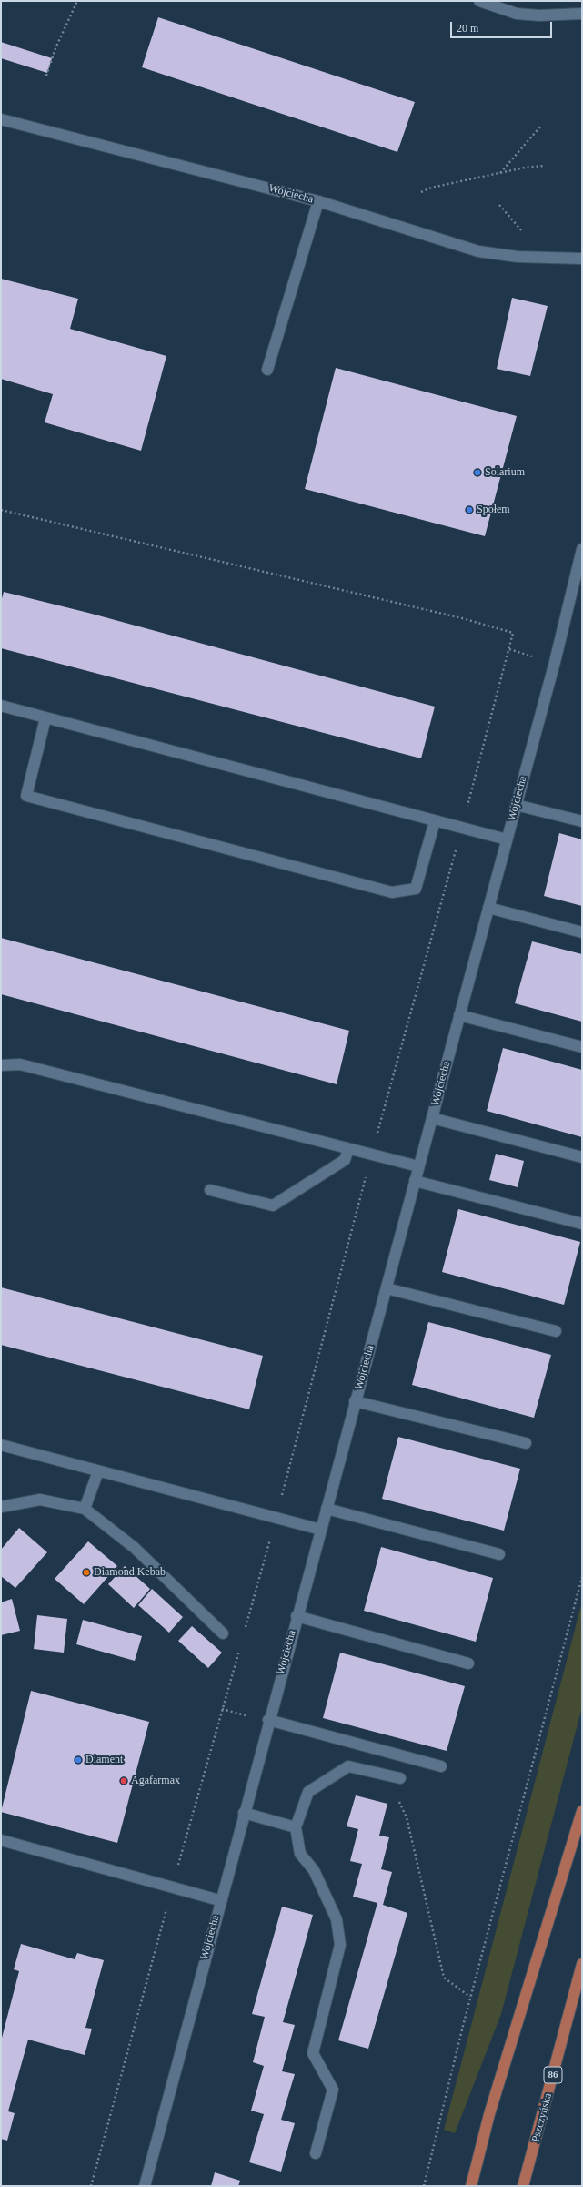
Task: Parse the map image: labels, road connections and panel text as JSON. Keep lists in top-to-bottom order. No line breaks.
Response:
{"streets":{"main road":["86","Pszczyńska"],"street":["Wojciecha"]},"places":["Solarium","Społem","Diamond Kebab","Diament","Agafarmax"],"scale_bar":"20 m"}
